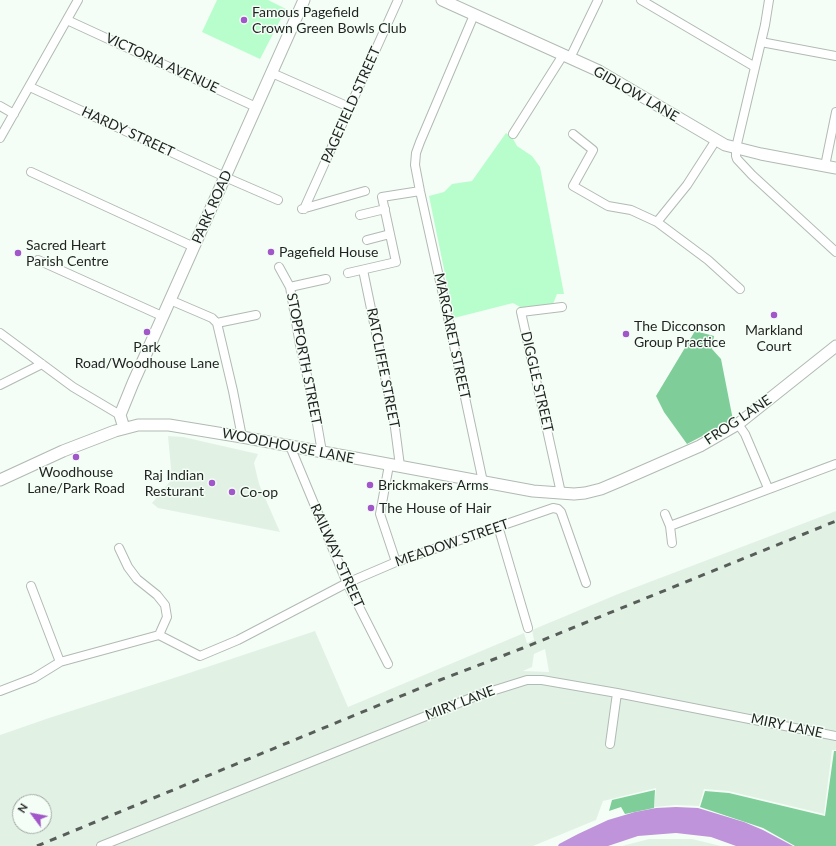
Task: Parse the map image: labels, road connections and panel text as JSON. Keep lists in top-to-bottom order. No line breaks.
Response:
{"streets":{"street":["VICTORIA AVENUE","GIDLOW LANE","PAGEFIELD STREET","HARDY STREET","PARK ROAD","MARGARET STREET","STOPFORTH STREET","RATCLIFFE STREET","DIGGLE STREET","FROG LANE","WOODHOUSE LANE","MEADOW STREET","RAILWAY STREET","MIRY LANE"]},"crossings":[["VICTORIA AVENUE","PARK ROAD"],["GIDLOW LANE","MARGARET STREET"],["HARDY STREET","PARK ROAD"],["MARGARET STREET","WOODHOUSE LANE"],["STOPFORTH STREET","WOODHOUSE LANE"],["RATCLIFFE STREET","WOODHOUSE LANE"],["DIGGLE STREET","WOODHOUSE LANE"],["FROG LANE","WOODHOUSE LANE"],["WOODHOUSE LANE","RAILWAY STREET"],["MEADOW STREET","RAILWAY STREET"]],"places":["Famous Pagefield Crown Green Bowls Club","Pagefield House","Sacred Heart Parish Centre","Markland Court","Park Road/Woodhouse Lane","The Dicconson Group Practice","Woodhouse Lane/Park Road","Raj Indian Resturant","Brickmakers Arms","Co-op","The House of Hair"],"north":"top left"}
